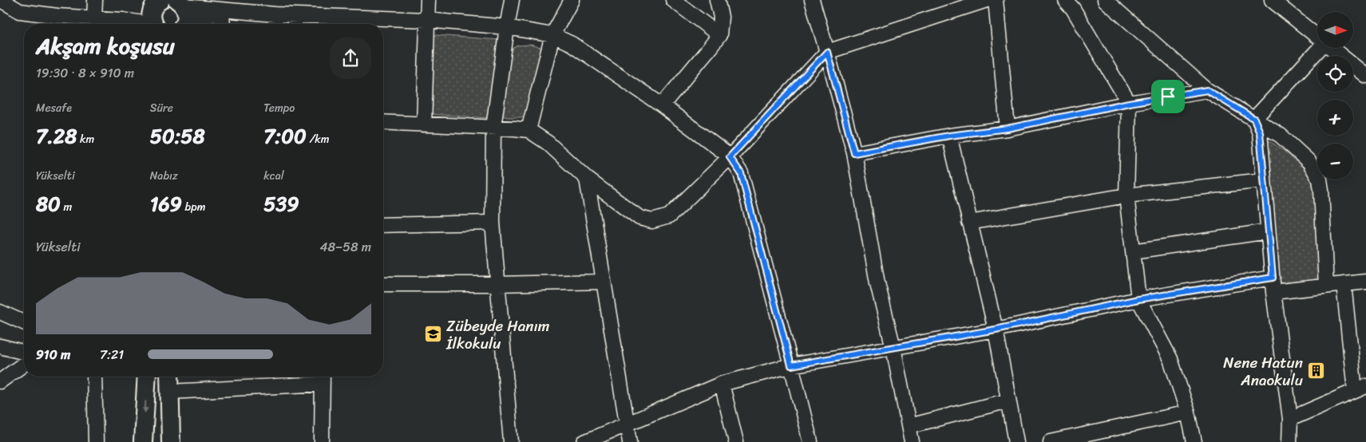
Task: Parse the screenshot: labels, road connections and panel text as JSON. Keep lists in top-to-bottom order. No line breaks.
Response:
{"places":{"school or university":["Zübeyde Hanım İlkokulu"],"building":["Nene Hatun Anaokulu"]},"north":"right","page":{"map_buttons":["+","−"],"heading":["Akşam koşusu","19:30 · 8 × 910 m"],"stats":[["Mesafe","7.28 km"],["Süre","50:58"],["Tempo","7:00 /km"],["Yükselti","80 m"],["Nabız","169 bpm"],["kcal","539"]],"chart":["Yükselti","48–58 m"],"list":[{"name":"910 m","note":"7:21"}]}}
